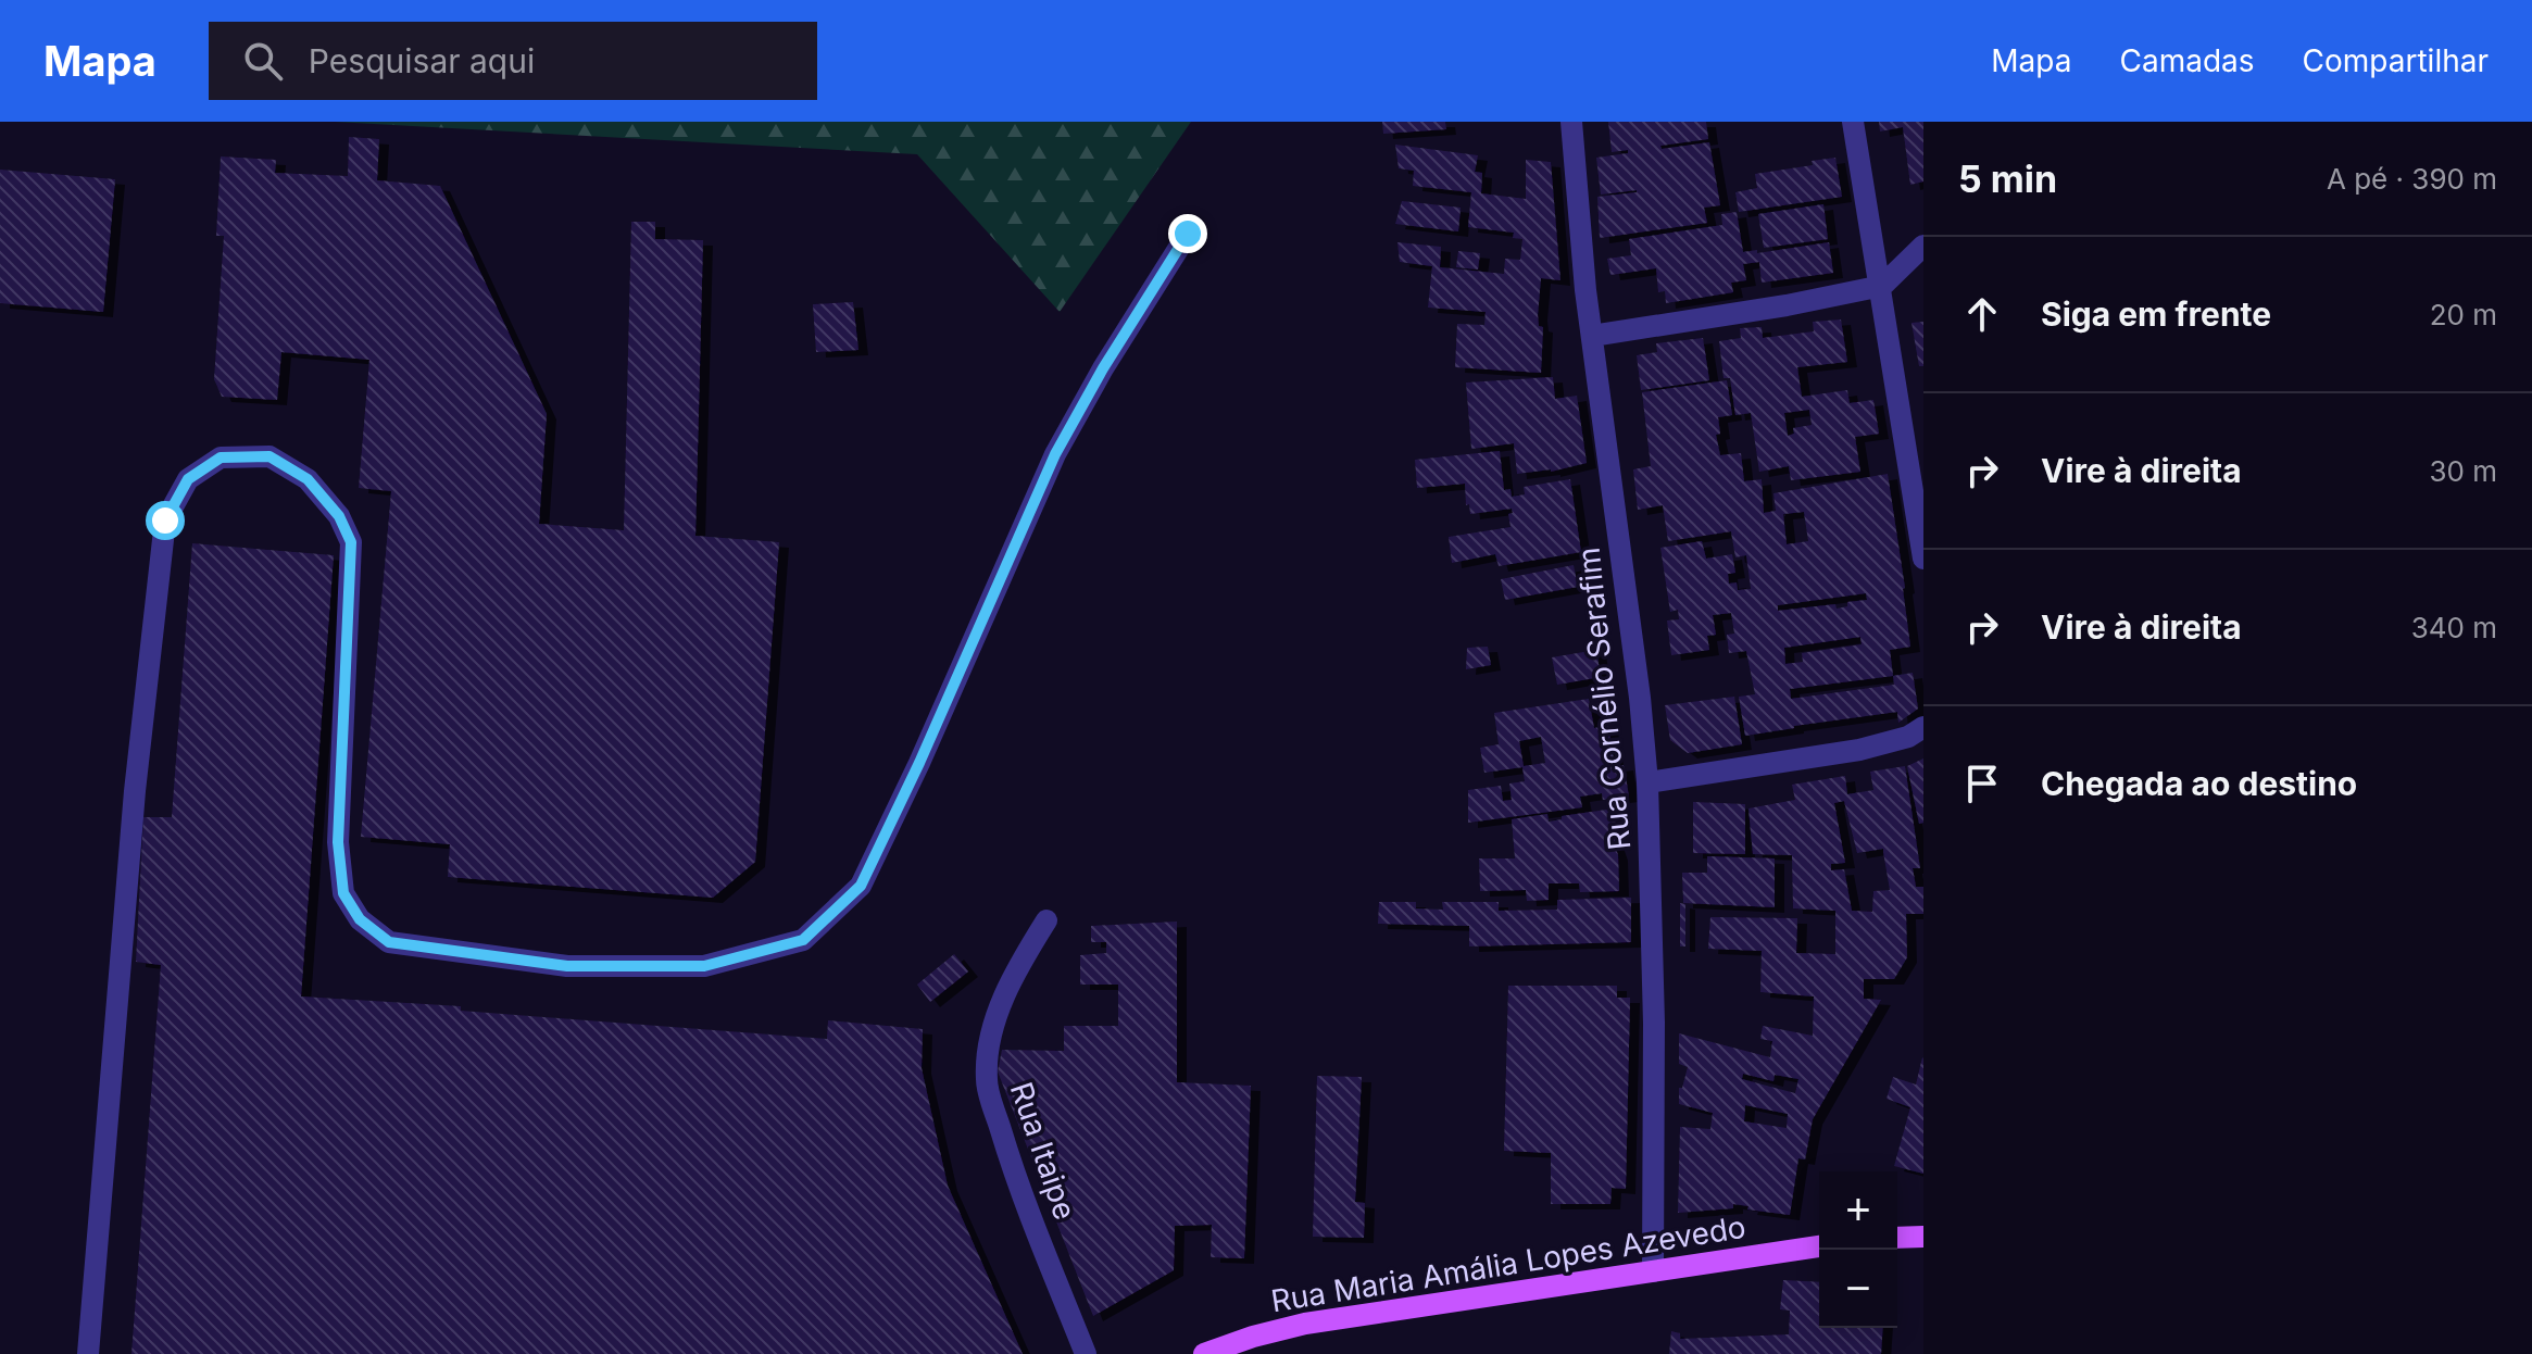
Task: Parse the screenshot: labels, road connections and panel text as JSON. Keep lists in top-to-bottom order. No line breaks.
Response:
{"streets":{"main road":["Rua Maria Amália Lopes Azevedo"],"street":["Rua Cornélio Serafim","Rua Itaipe"]},"crossings":[["Rua Cornélio Serafim","Rua Maria Amália Lopes Azevedo"]],"page":{"header":"Mapa","search":"Pesquisar aqui","nav":["Mapa","Camadas","Compartilhar"],"heading":["5 min","A pé · 390 m"],"list":[["Siga em frente","20 m"],["Vire à direita","30 m"],["Vire à direita","340 m"],"Chegada ao destino"],"map_buttons":["+","−"]}}
